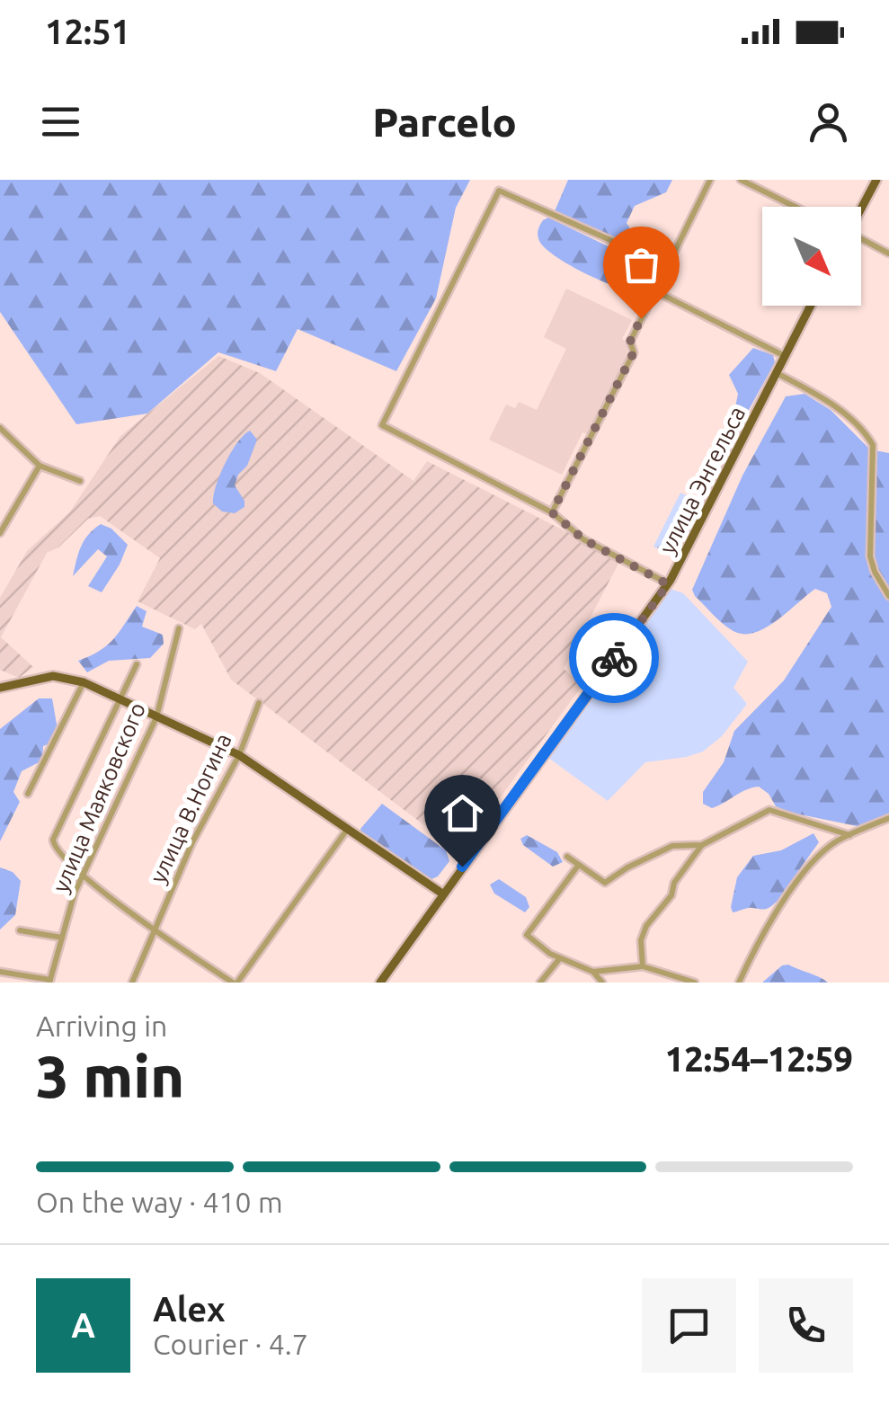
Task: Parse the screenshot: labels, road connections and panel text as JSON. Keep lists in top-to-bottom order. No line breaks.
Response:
{"streets":{"main road":["улица Энгельса"],"street":["улица Маяковского","улица В.Ногина"]},"north":"bottom right","page":{"status":"12:51","header":"Parcelo","heading":["3 min","Arriving in","12:54–12:59"],"panel":["Alex","Courier · 4.7"],"bar":"On the way · 410 m","round":"A"}}
